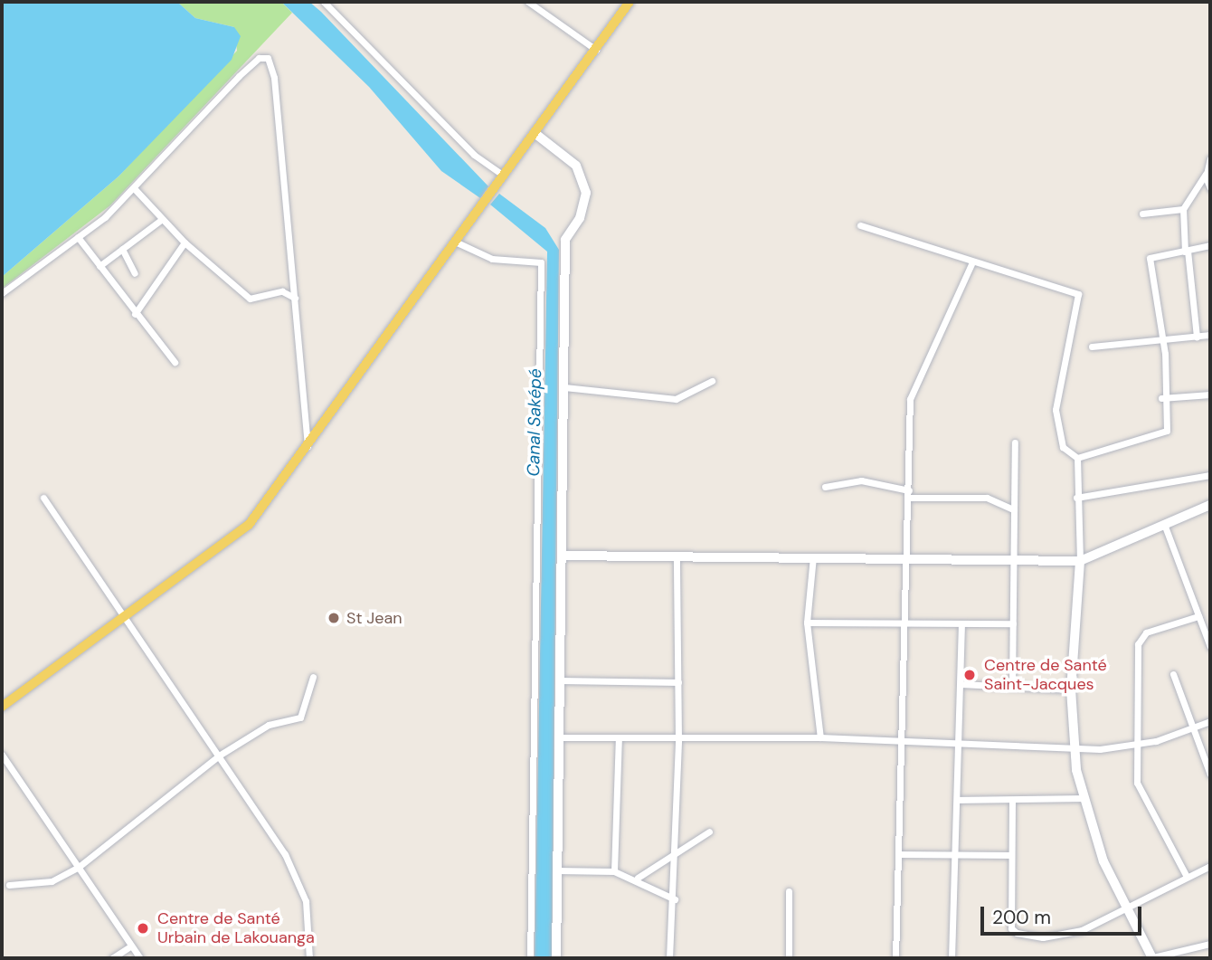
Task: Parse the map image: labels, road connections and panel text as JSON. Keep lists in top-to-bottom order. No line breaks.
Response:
{"water":["Canal Saképé"],"places":["St Jean","Centre de Santé Saint-Jacques","Centre de Santé Urbain de Lakouanga"],"scale_bar":"200 m"}
